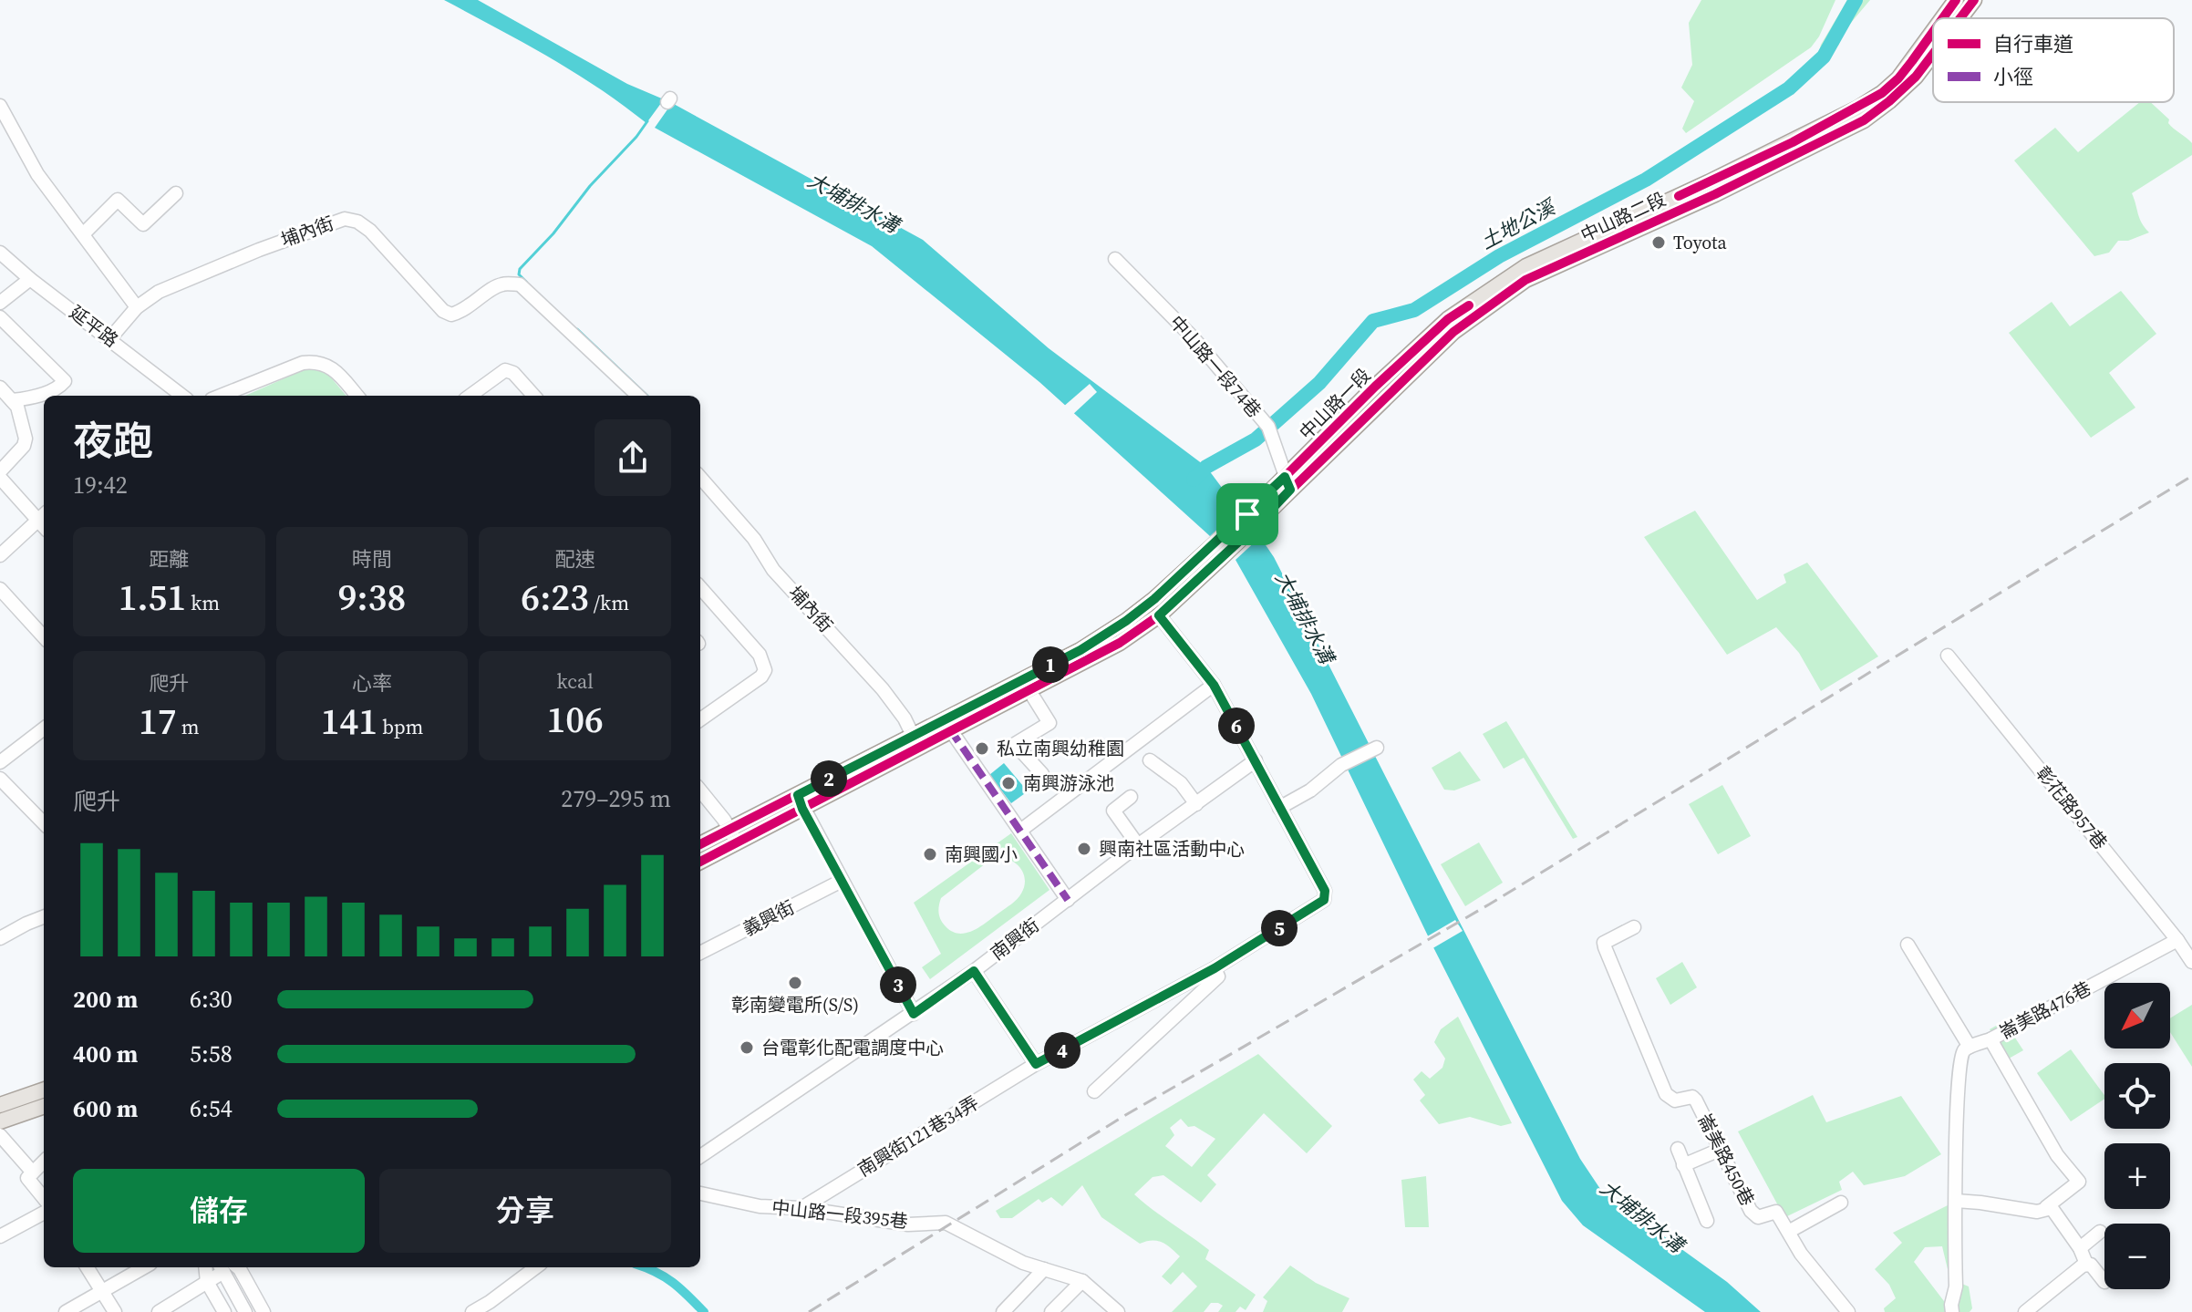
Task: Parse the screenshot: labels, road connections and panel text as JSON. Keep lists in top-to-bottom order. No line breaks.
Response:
{"streets":{"main road":["中山路二段","中山路一段"],"street":["埔內街","延平路","中山路一段74巷","彰花路957巷","義興街","南興街","崙美路476巷","南興街121巷34弄","崙美路450巷","中山路一段395巷"]},"crossings":[["中山路二段","中山路一段"],["中山路一段74巷","中山路一段"],["彰花路957巷","崙美路476巷"],["南興街121巷34弄","中山路一段395巷"]],"water":["大埔排水溝","土地公溪"],"places":["Toyota","私立南興幼稚園","南興游泳池","興南社區活動中心","南興國小","彰南變電所(S/S)","台電彰化配電調度中心"],"legend":["自行車道","小徑"],"north":"bottom left","page":{"heading":["夜跑","19:42"],"stats":[["距離","1.51 km"],["時間","9:38"],["配速","6:23 /km"],["爬升","17 m"],["心率","141 bpm"],["kcal","106"]],"pins":["1","6","2","5","3","4"],"chart":["爬升","279–295 m"],"list":[{"name":"200 m","note":"6:30"},{"name":"400 m","note":"5:58"},{"name":"600 m","note":"6:54"}],"map_buttons":["+","−"],"buttons":["儲存","分享"]}}
